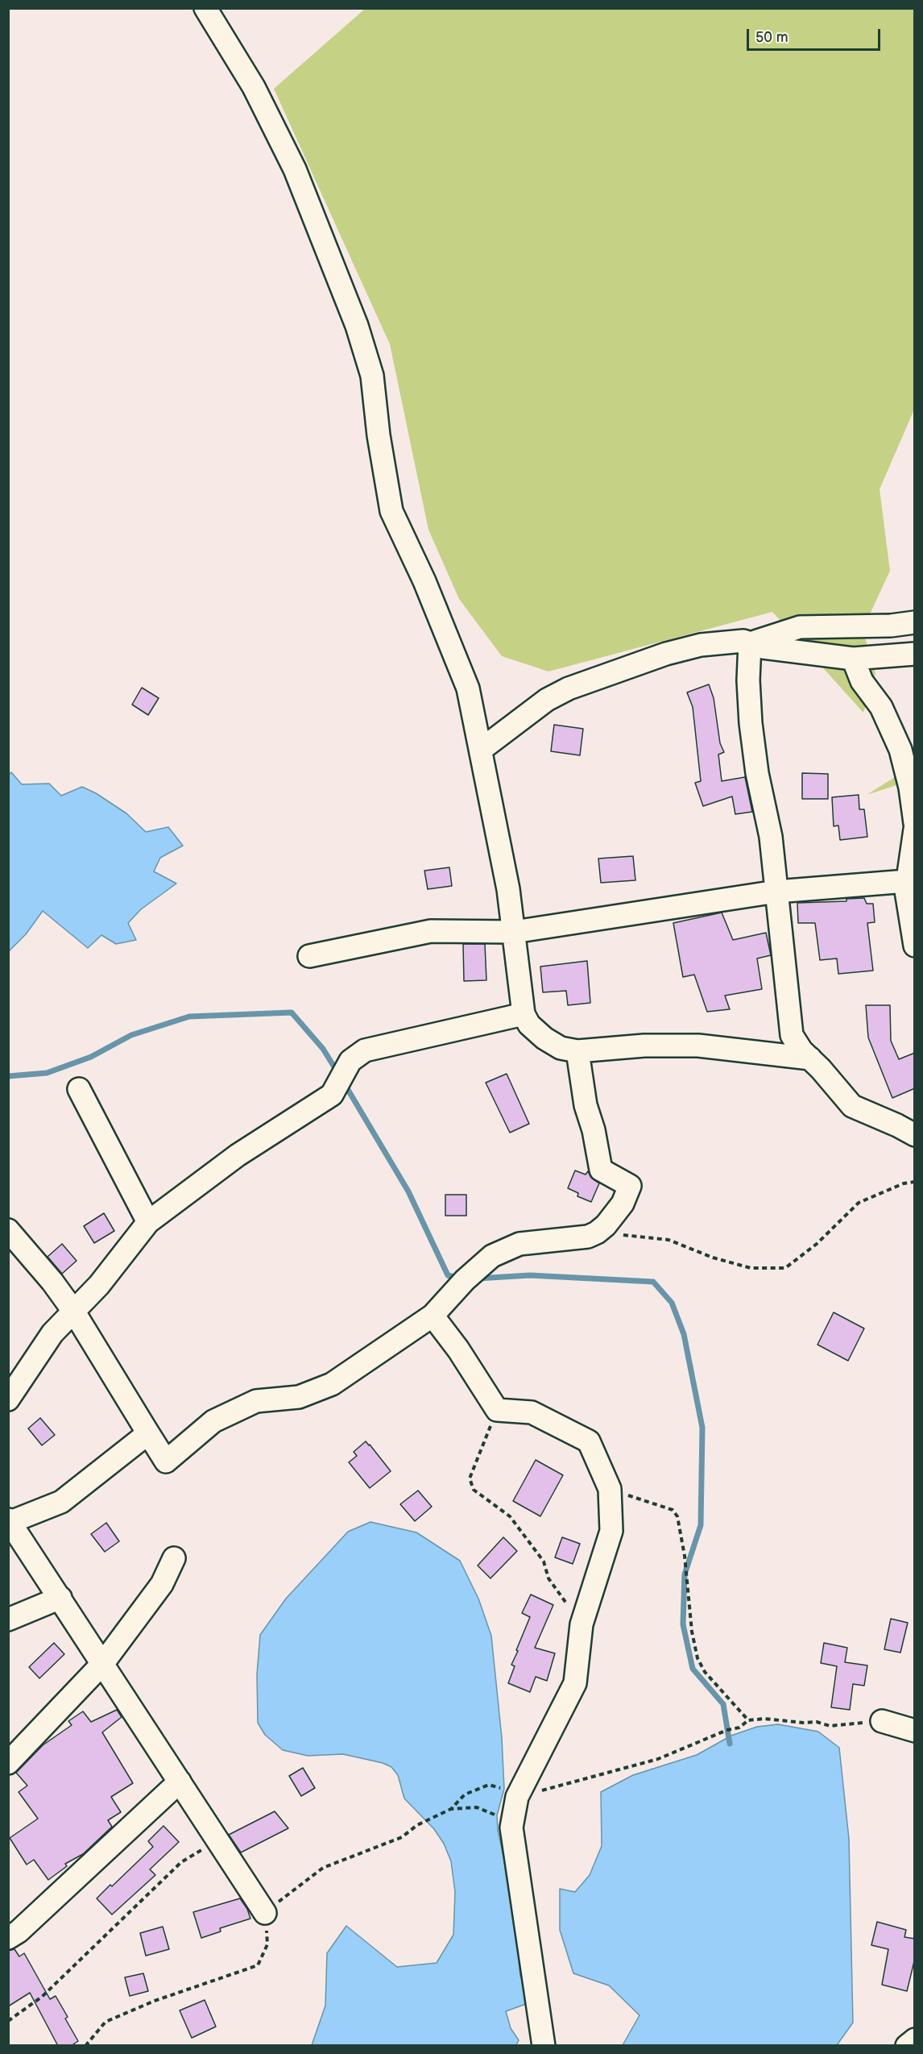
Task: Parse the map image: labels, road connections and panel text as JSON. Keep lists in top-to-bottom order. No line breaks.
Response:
{"scale_bar":"50 m"}
